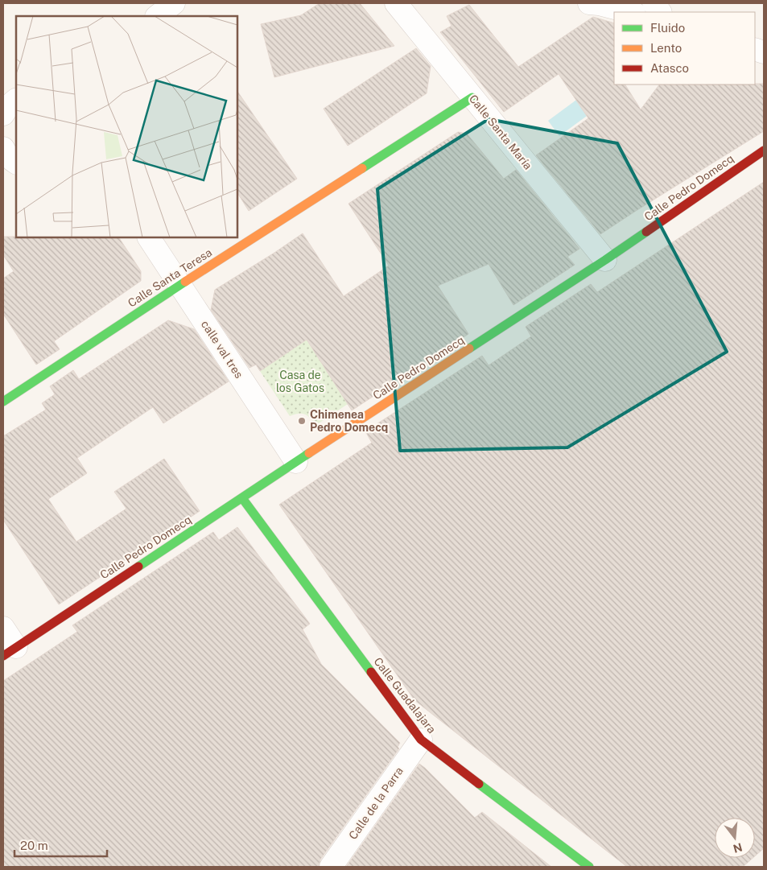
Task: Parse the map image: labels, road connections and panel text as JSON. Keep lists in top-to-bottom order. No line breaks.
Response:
{"streets":{"street":["Calle Santa María","Calle Pedro Domecq","Calle Santa Teresa","calle val tres","Calle Guadalajara","Calle de la Parra"]},"crossings":[["Calle Santa María","Calle Pedro Domecq"],["Calle Santa María","Calle Santa Teresa"],["Calle Pedro Domecq","calle val tres"],["Calle Pedro Domecq","Calle Guadalajara"],["Calle Santa Teresa","calle val tres"],["Calle Guadalajara","Calle de la Parra"]],"parks":["Casa de los Gatos"],"places":["Chimenea Pedro Domecq"],"legend":["Fluido","Lento","Atasco"],"scale_bar":"20 m","north":"bottom"}
